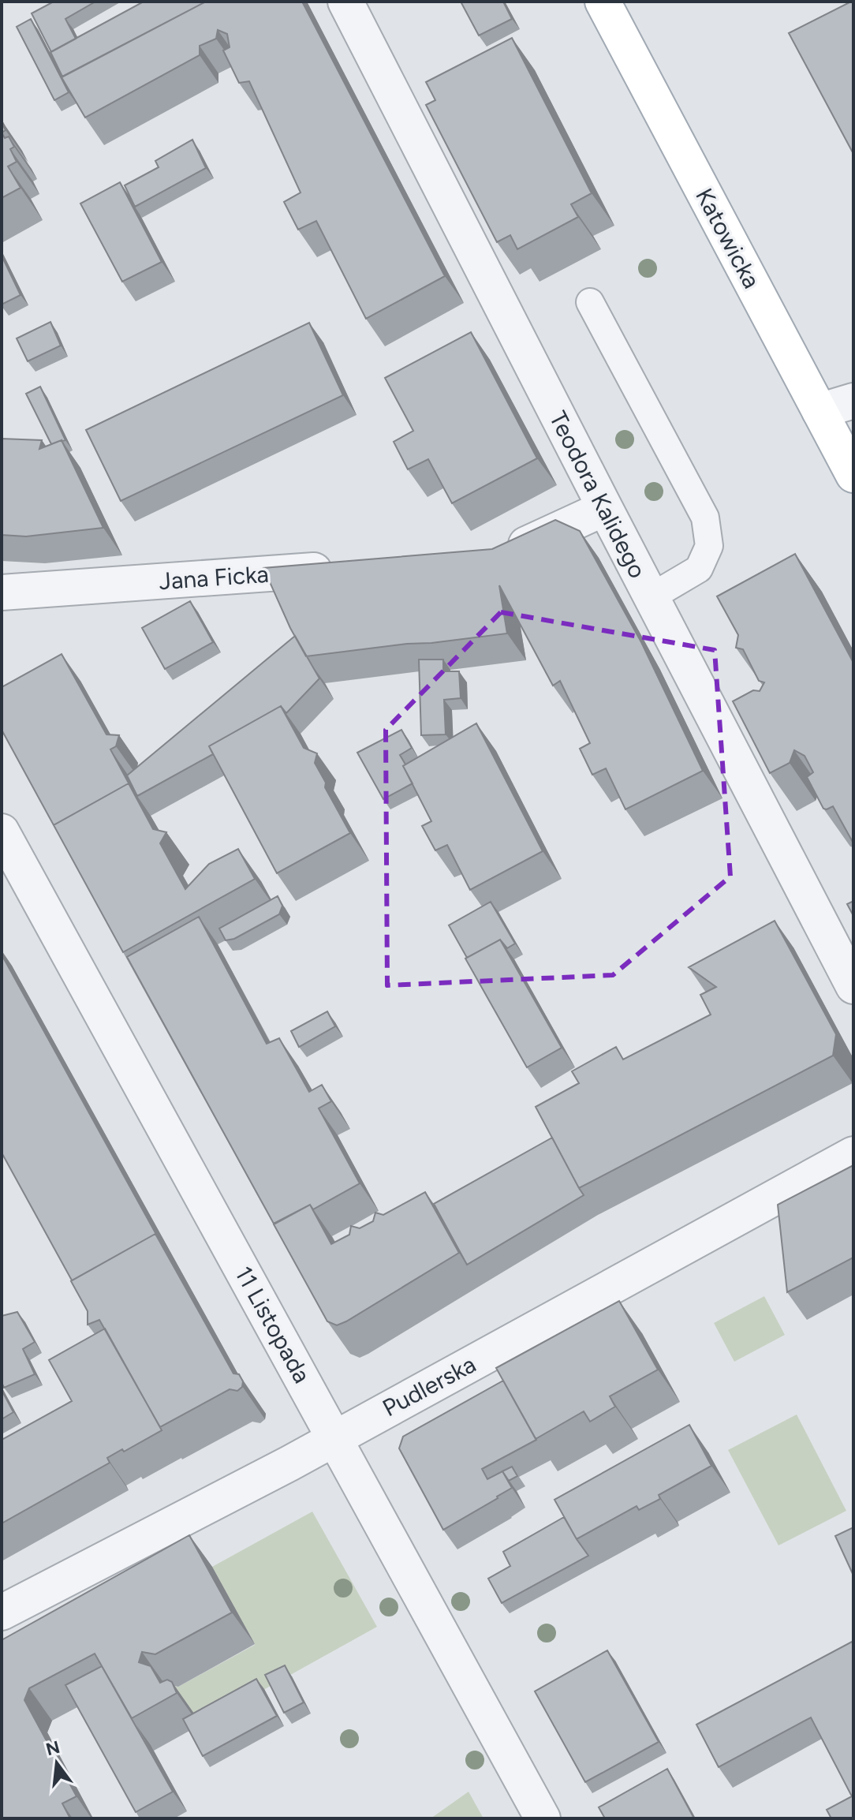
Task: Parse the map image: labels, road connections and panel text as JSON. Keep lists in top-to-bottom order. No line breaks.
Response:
{"streets":{"main road":["Katowicka"],"street":["Teodora Kalidego","Jana Ficka","11 Listopada","Pudlerska"]},"crossings":[["11 Listopada","Pudlerska"]],"north":"top"}
